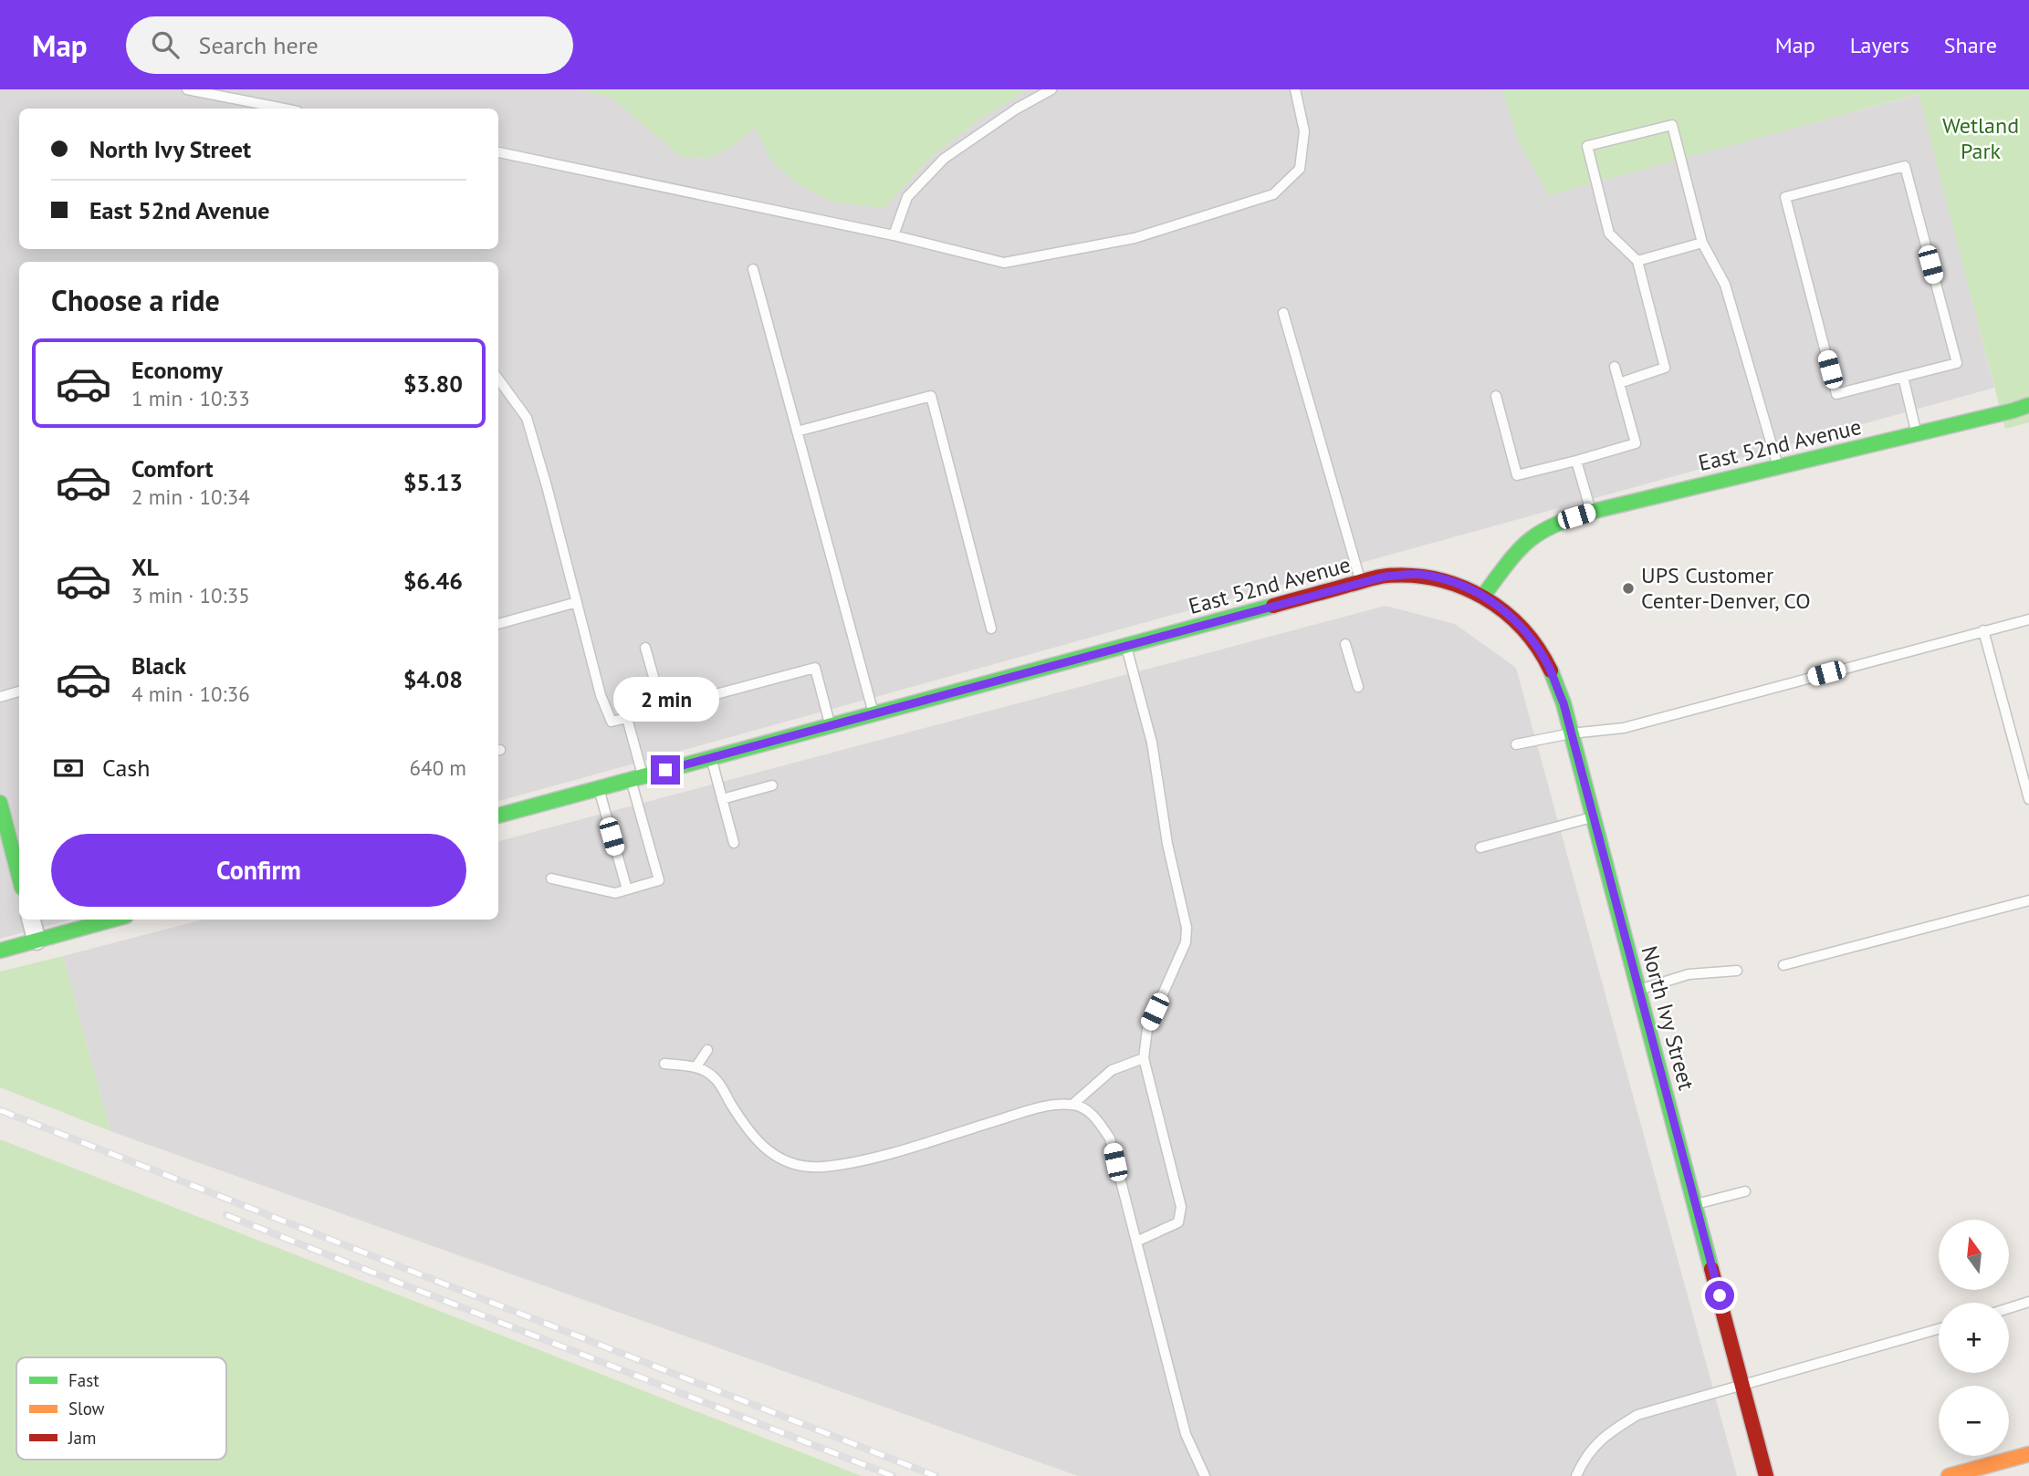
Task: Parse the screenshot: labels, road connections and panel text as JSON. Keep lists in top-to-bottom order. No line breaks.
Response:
{"streets":{"street":["East 52nd Avenue","North Ivy Street"]},"crossings":[["East 52nd Avenue","North Ivy Street"]],"parks":["Wetland Park"],"places":["UPS Customer Center-Denver, CO"],"legend":["Fast","Slow","Jam"],"north":"top","page":{"header":"Map","search":"Search here","nav":["Map","Layers","Share"],"banner":["North Ivy Street","East 52nd Avenue"],"heading":"Choose a ride","list":[{"name":"Economy","note":"1 min · 10:33","value":"$3.80"},{"name":"Comfort","note":"2 min · 10:34","value":"$5.13"},{"name":"XL","note":"3 min · 10:35","value":"$6.46"},{"name":"Black","note":"4 min · 10:36","value":"$4.08"}],"bubble":"2 min","pay":["Cash","640 m"],"buttons":"Confirm","map_buttons":["+","−"]}}
